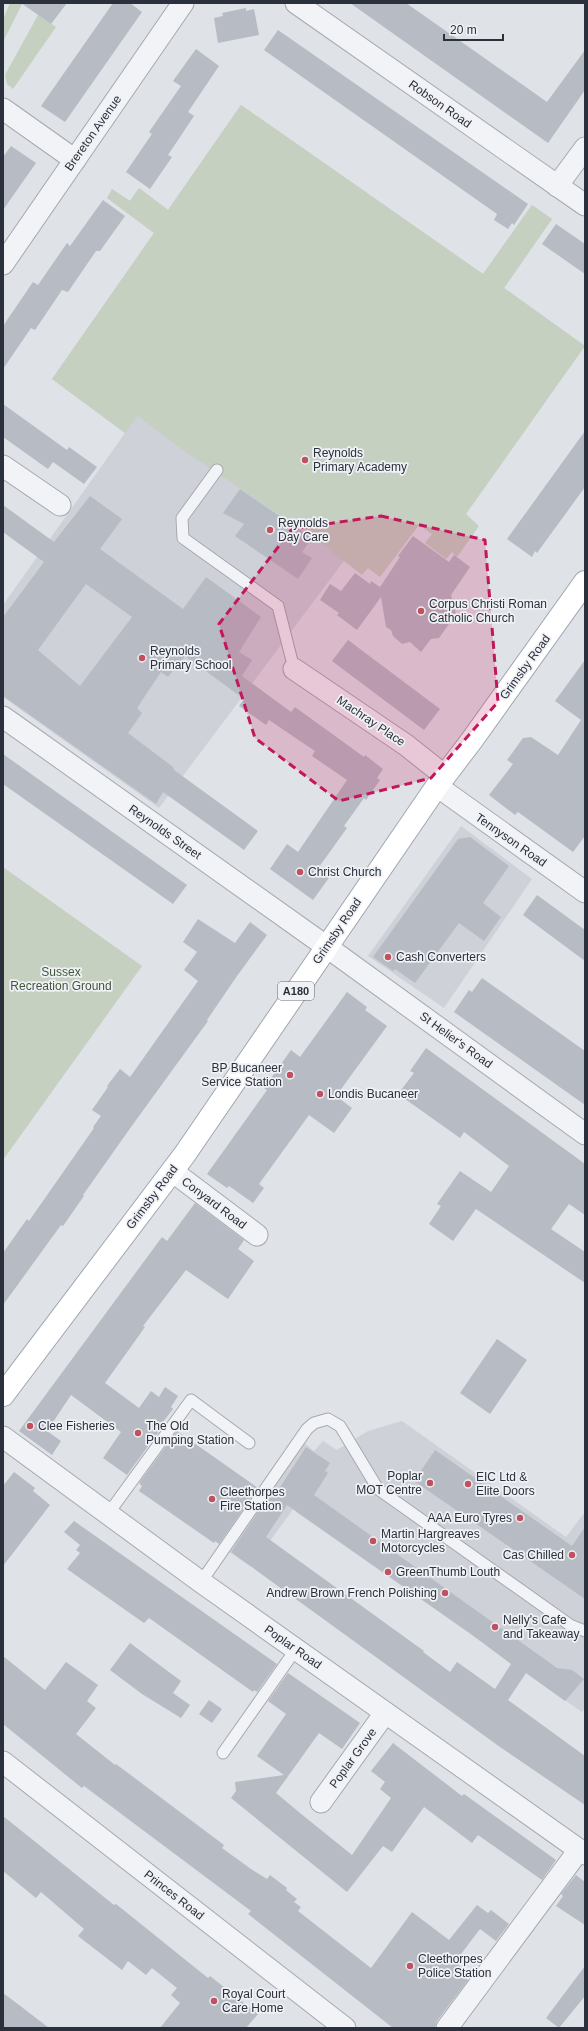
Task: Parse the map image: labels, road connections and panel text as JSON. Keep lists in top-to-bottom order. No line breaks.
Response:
{"streets":{"main road":["Grimsby Road","A180"],"street":["Robson Road","Brereton Avenue","Machray Place","Reynolds Street","Tennyson Road","St Helier's Road","Conyard Road","Poplar Road","Poplar Grove","Princes Road"]},"crossings":[["Grimsby Road","Machray Place"],["Grimsby Road","Reynolds Street"],["Grimsby Road","Tennyson Road"],["Grimsby Road","St Helier's Road"],["Grimsby Road","Conyard Road"],["Machray Place","Tennyson Road"],["Reynolds Street","St Helier's Road"],["Poplar Road","Poplar Grove"]],"parks":["Sussex Recreation Ground"],"places":["Reynolds Primary Academy","Reynolds Day Care","Corpus Christi Roman Catholic Church","Reynolds Primary School","Christ Church","Cash Converters","BP Bucaneer Service Station","Londis Bucaneer","Clee Fisheries","The Old Pumping Station","Poplar MOT Centre","EIC Ltd & Elite Doors","Cleethorpes Fire Station","AAA Euro Tyres","Martin Hargreaves Motorcycles","Cas Chilled","GreenThumb Louth","Andrew Brown French Polishing","Nelly's Cafe and Takeaway","Cleethorpes Police Station","Royal Court Care Home"],"scale_bar":"20 m"}
